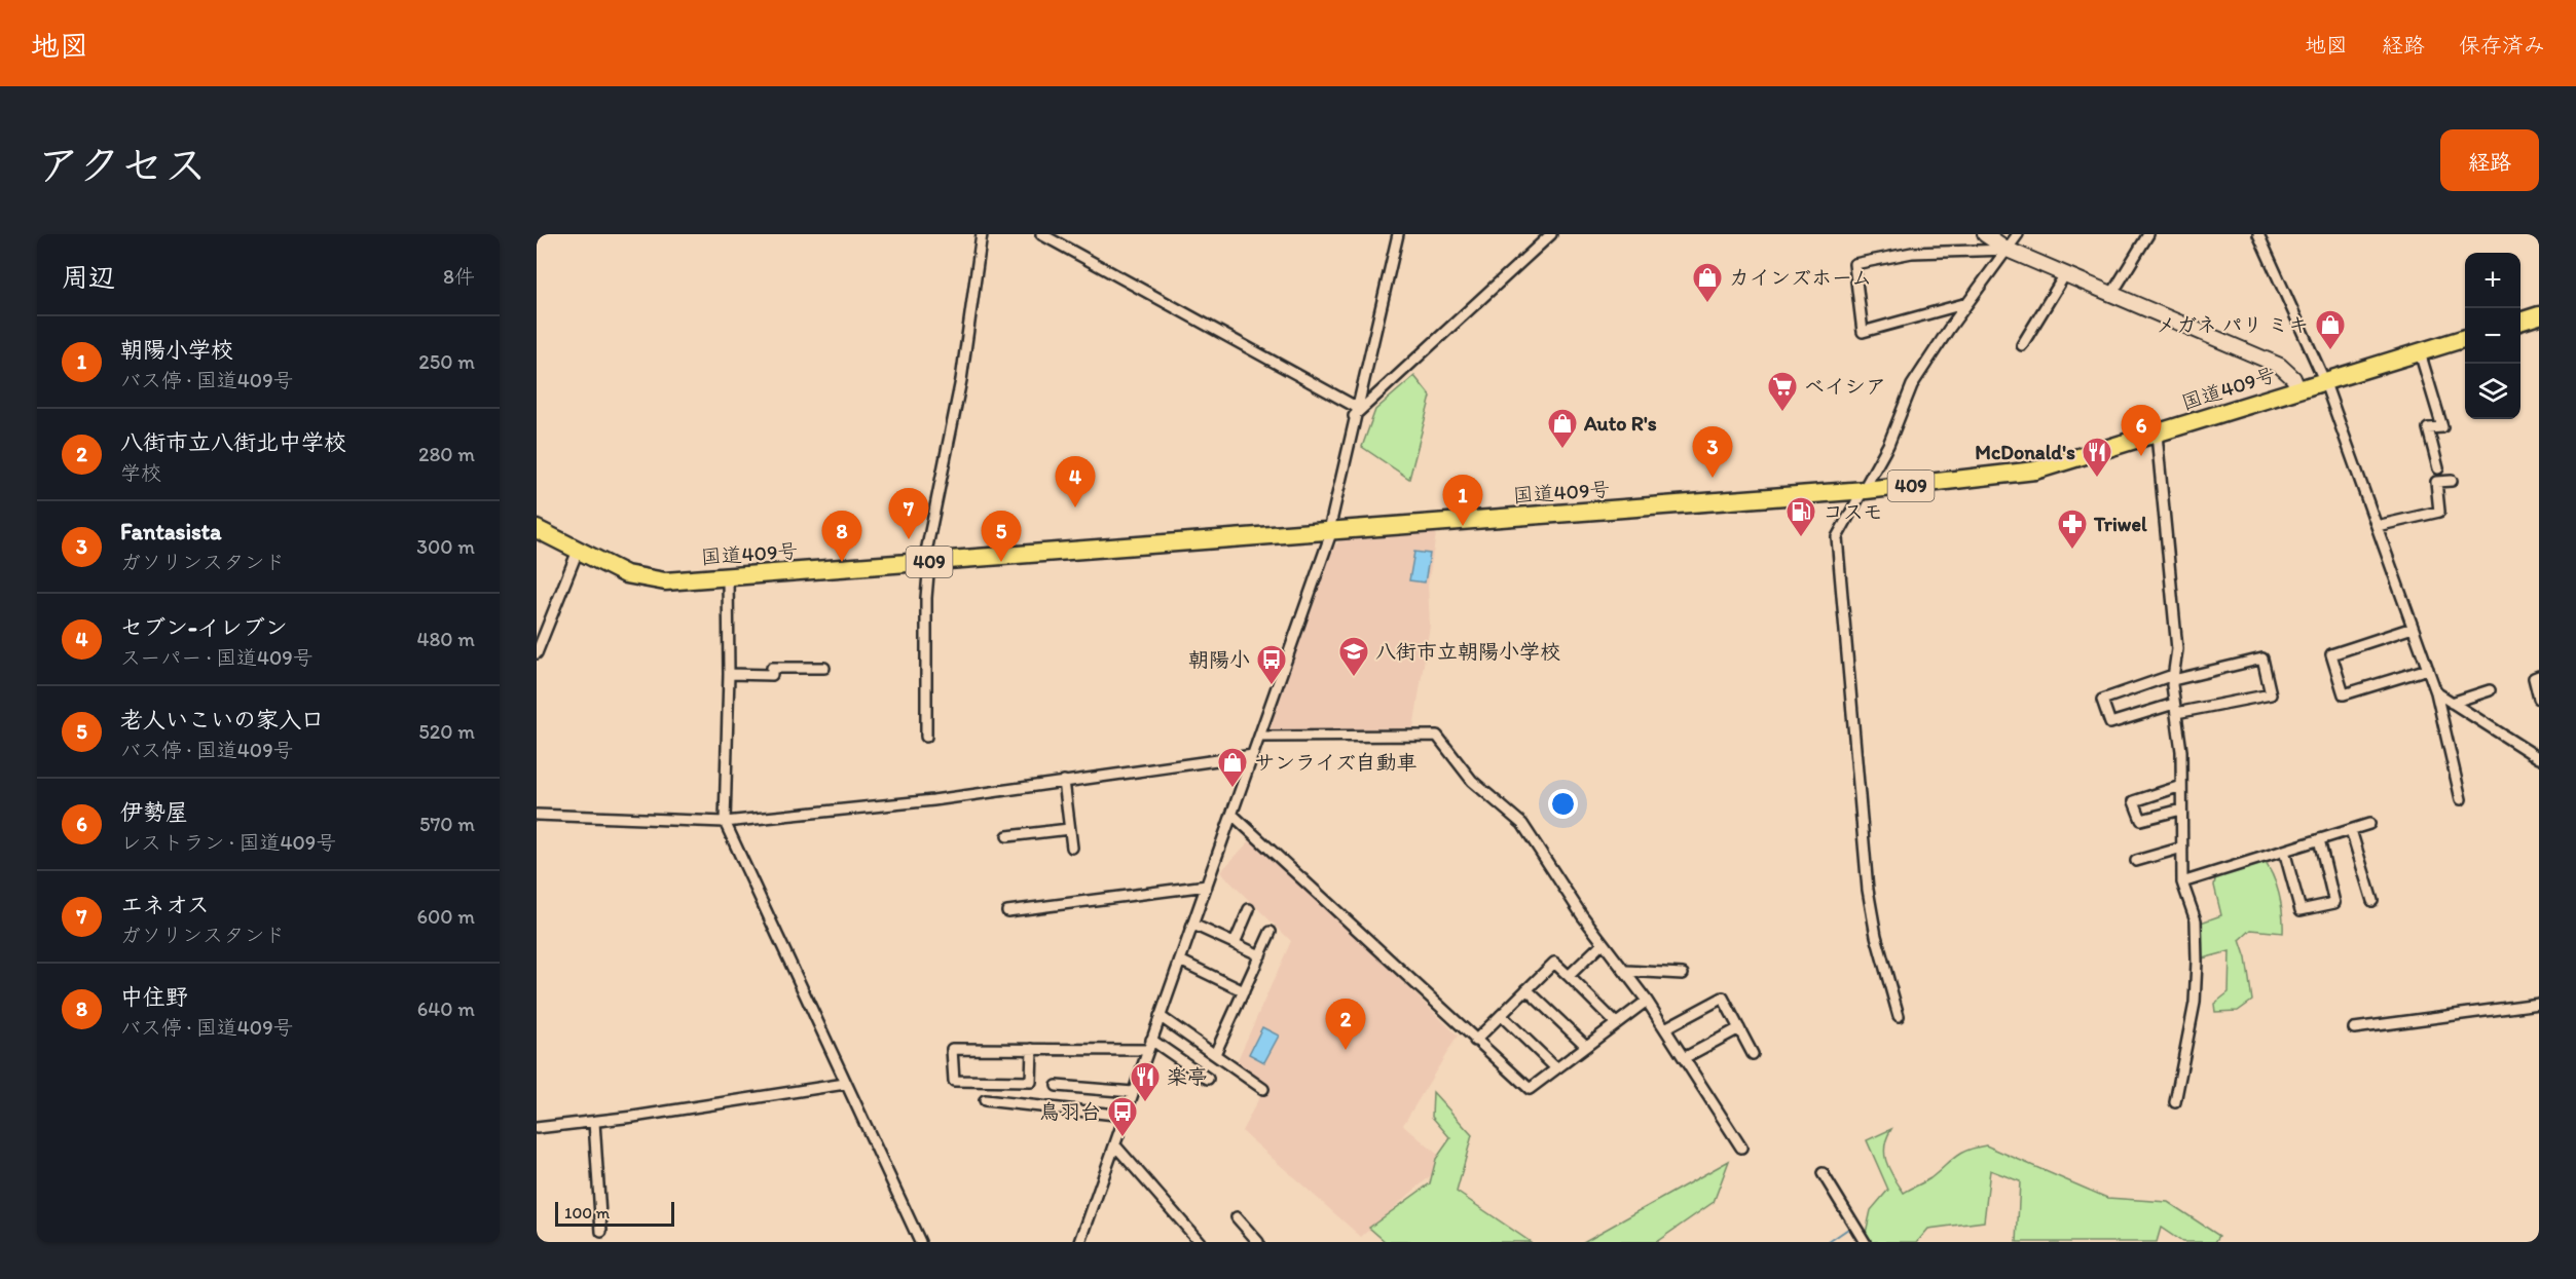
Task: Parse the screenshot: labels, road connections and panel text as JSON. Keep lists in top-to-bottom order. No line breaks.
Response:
{"streets":{"highway":["国道409号","409"]},"places":{"shop":["カインズホーム","メガネ パリ ミキ","Auto R's","サンライズ自動車"],"supermarket":["ベイシア"],"restaurant":["McDonald's","楽亭"],"fuel station":["コスモ"],"pharmacy":["Triwel"],"school or university":["八街市立朝陽小学校"],"bus stop":["朝陽小","鳥羽台"]},"scale_bar":"100 m","page":{"header":"地図","nav":["地図","経路","保存済み"],"title":"アクセス","buttons":"経路","heading":["周辺","8件"],"map_buttons":["+","−"],"list":[{"mark":"1","name":"朝陽小学校","note":"バス停 · 国道409号","value":"250 m"},{"mark":"2","name":"八街市立八街北中学校","note":"学校","value":"280 m"},{"mark":"3","name":"Fantasista","note":"ガソリンスタンド","value":"300 m"},{"mark":"4","name":"セブン-イレブン","note":"スーパー · 国道409号","value":"480 m"},{"mark":"5","name":"老人いこいの家入口","note":"バス停 · 国道409号","value":"520 m"},{"mark":"6","name":"伊勢屋","note":"レストラン · 国道409号","value":"570 m"},{"mark":"7","name":"エネオス","note":"ガソリンスタンド","value":"600 m"},{"mark":"8","name":"中住野","note":"バス停 · 国道409号","value":"640 m"}],"pins":["6","3","4","1","7","5","8","2"],"scale":"100 m"}}
